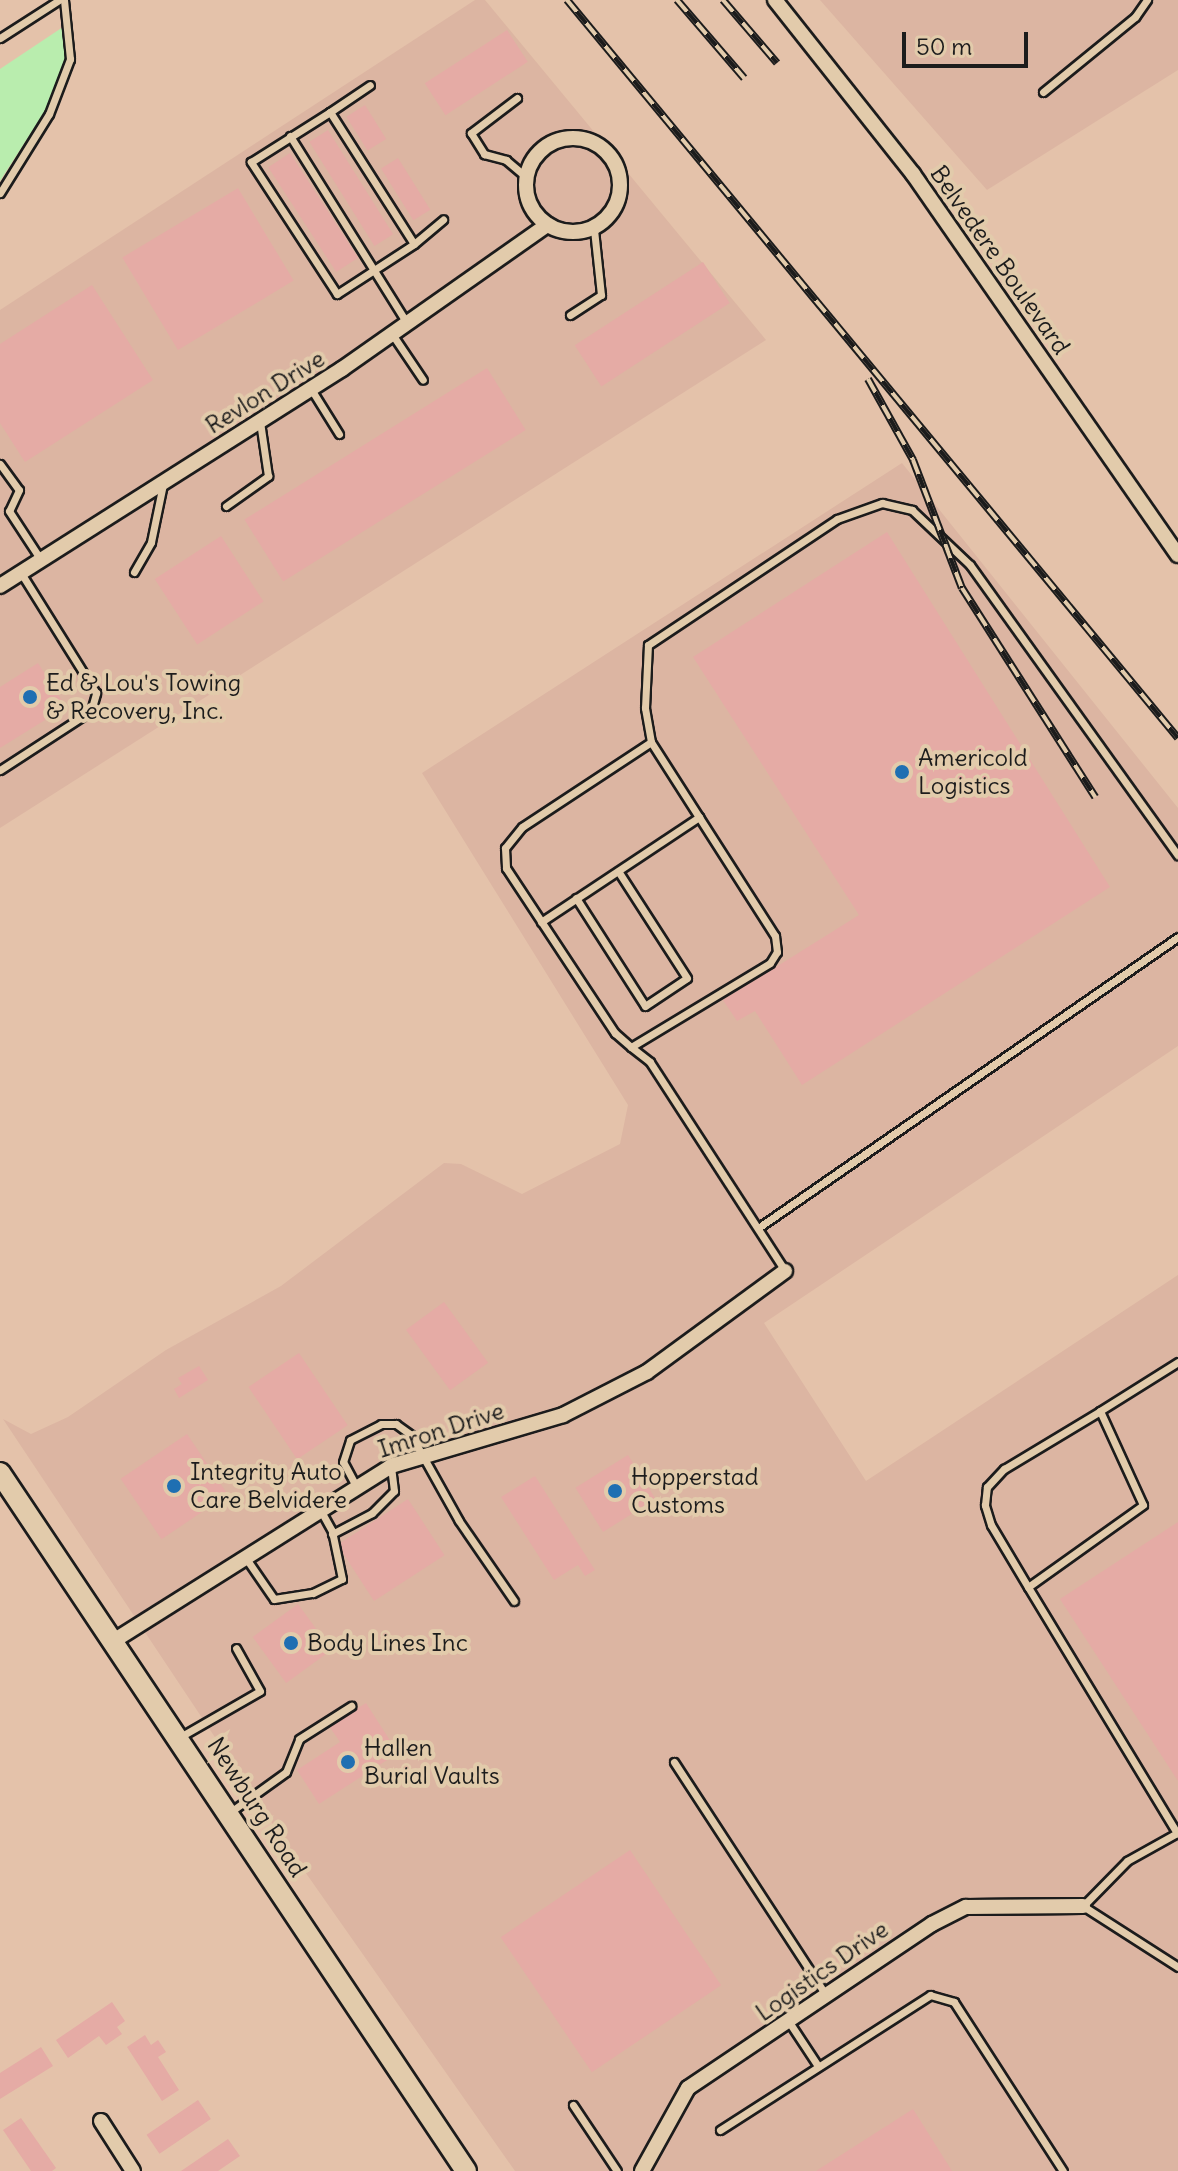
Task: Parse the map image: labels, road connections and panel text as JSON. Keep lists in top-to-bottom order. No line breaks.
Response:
{"streets":{"main road":["Newburg Road"],"street":["Belvedere Boulevard","Revlon Drive","Imron Drive","Logistics Drive"]},"crossings":[["Imron Drive","Newburg Road"]],"places":["Ed & Lou's Towing & Recovery, Inc.","Americold Logistics","Integrity Auto Care Belvidere","Hopperstad Customs","Body Lines Inc","Hallen Burial Vaults"],"scale_bar":"50 m"}
